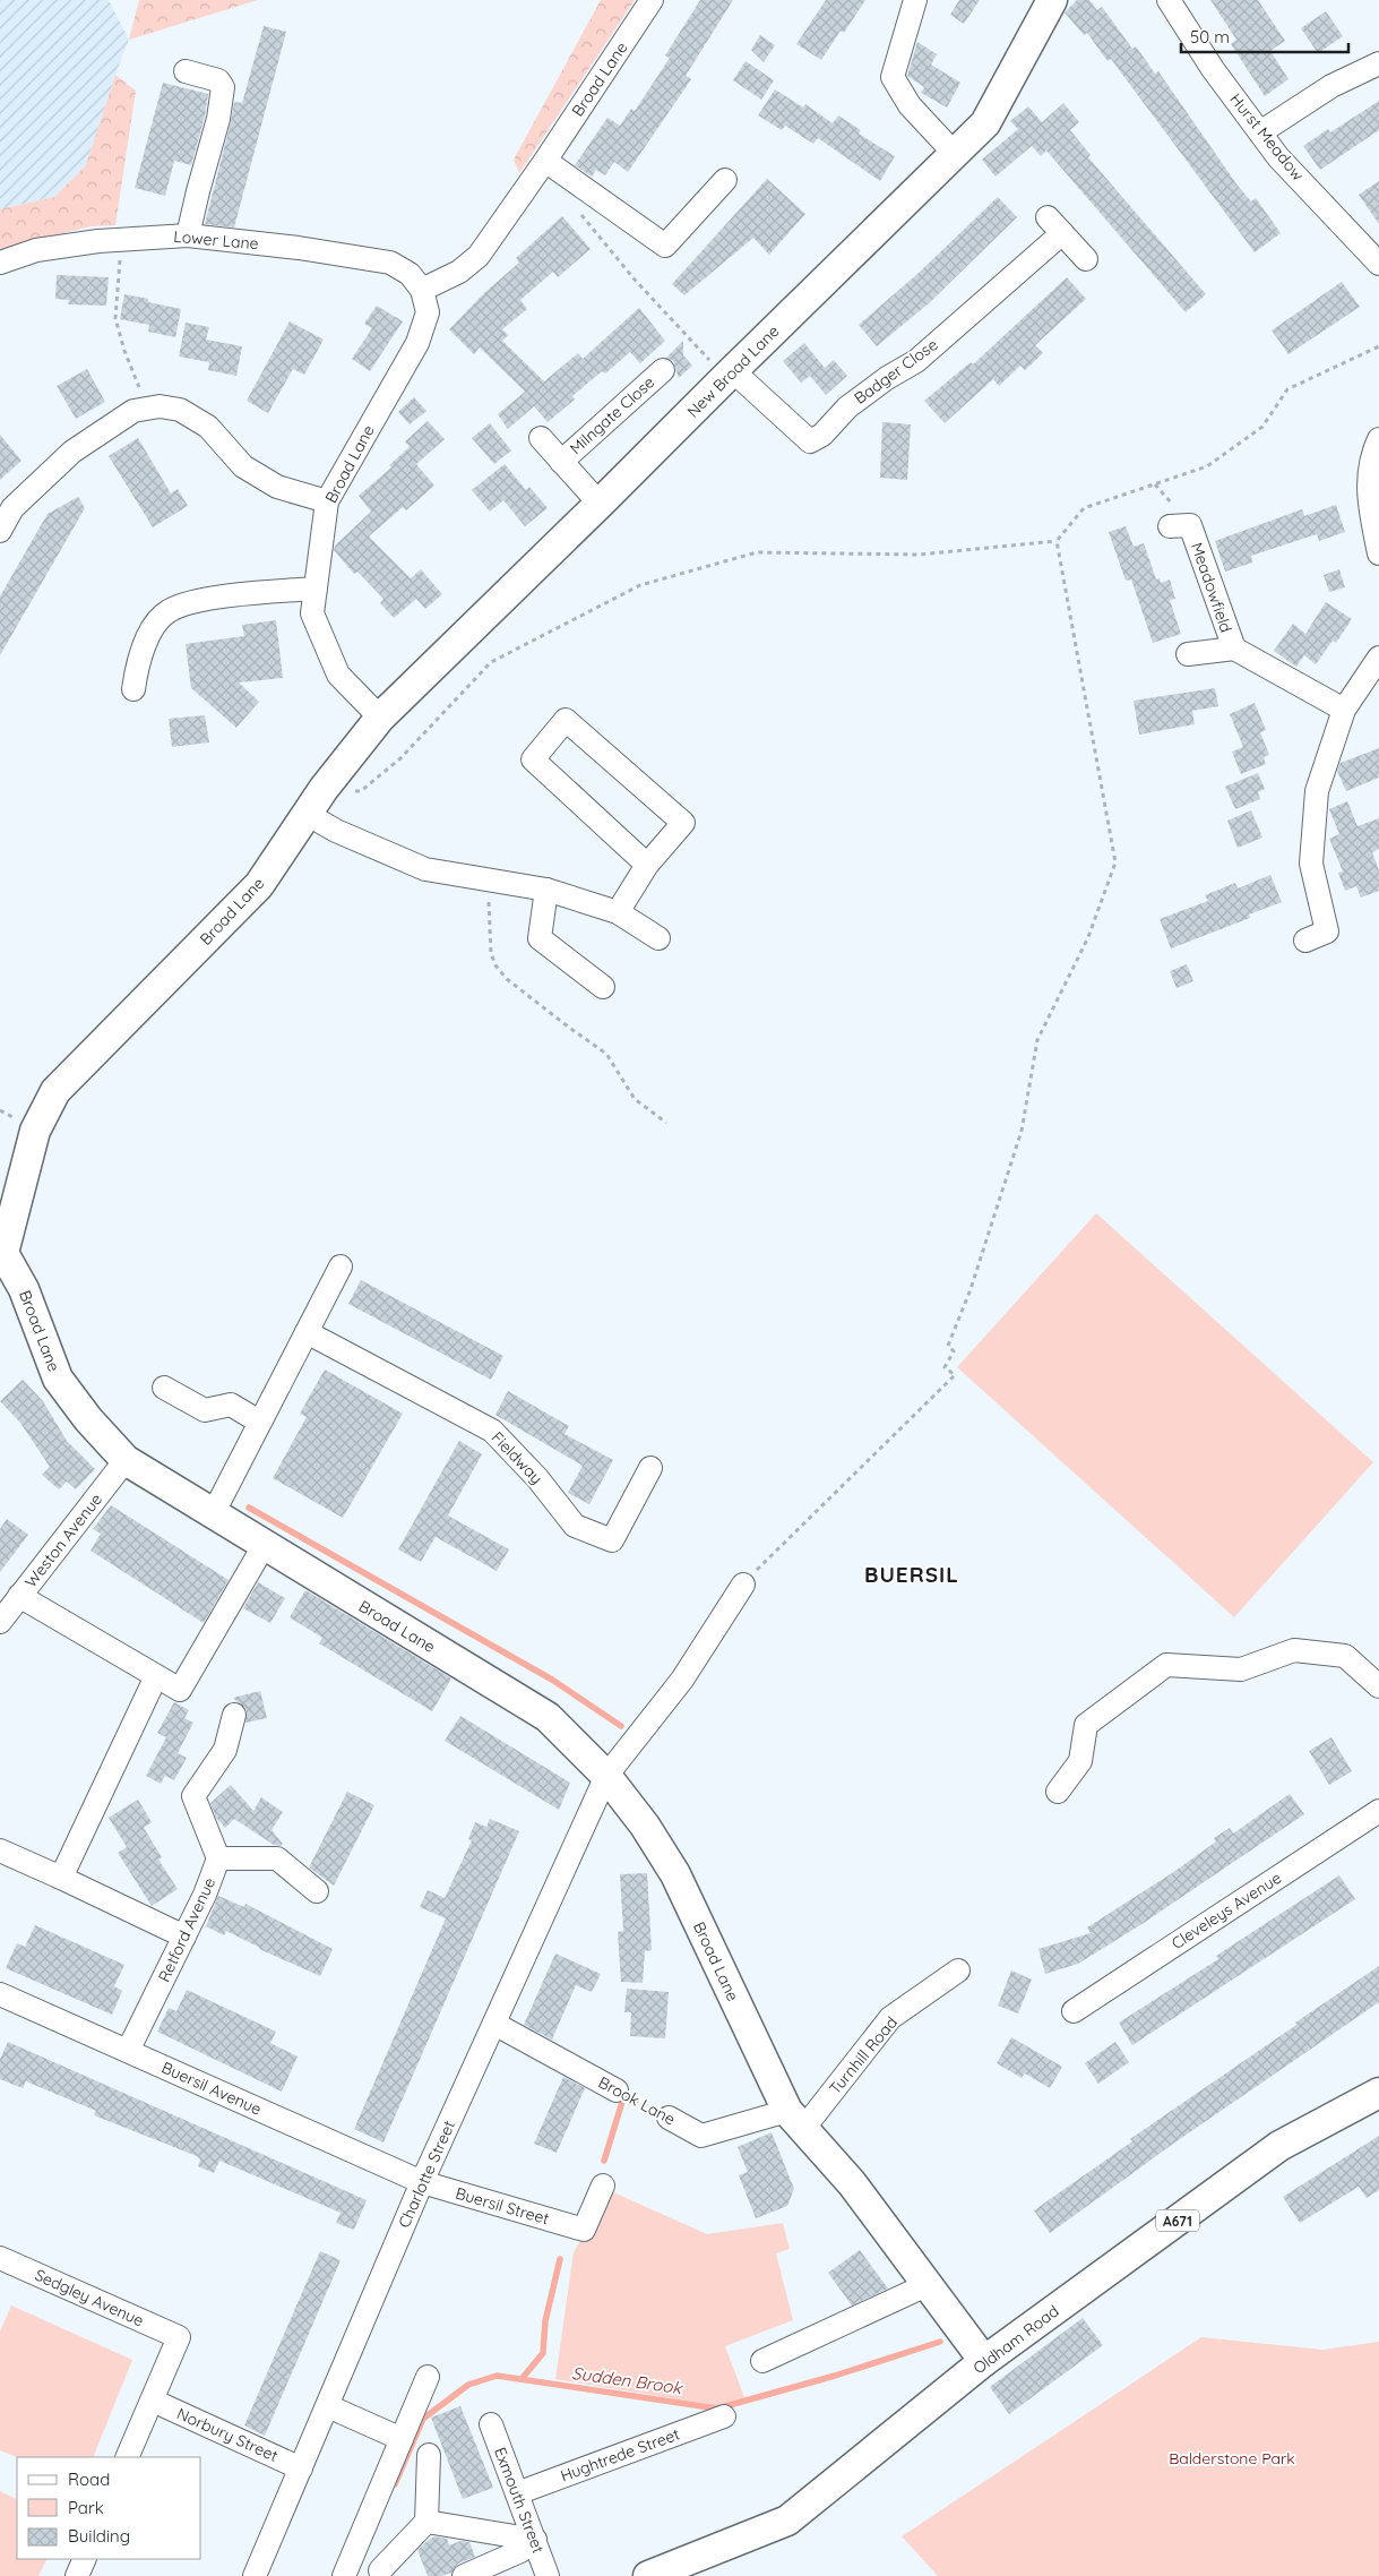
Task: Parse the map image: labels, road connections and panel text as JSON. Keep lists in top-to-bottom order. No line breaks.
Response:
{"streets":{"main road":["Broad Lane","New Broad Lane","A671","Oldham Road"],"street":["Hurst Meadow","Lower Lane","Badger Close","Milngate Close","Meadowfield","Fieldway","Weston Avenue","Cleveleys Avenue","Retford Avenue","Turnhill Road","Buersil Avenue","Brook Lane","Charlotte Street","Buersil Street","Sedgley Avenue","Norbury Street","Hughtrede Street","Exmouth Street"]},"crossings":[["Broad Lane","Lower Lane"],["Broad Lane","New Broad Lane"],["Broad Lane","Weston Avenue"],["Broad Lane","Turnhill Road"],["Broad Lane","Brook Lane"],["Broad Lane","Charlotte Street"],["Broad Lane","Oldham Road"],["New Broad Lane","Badger Close"],["New Broad Lane","Milngate Close"],["Retford Avenue","Buersil Avenue"],["Turnhill Road","Brook Lane"],["Buersil Avenue","Charlotte Street"],["Buersil Avenue","Buersil Street"],["Brook Lane","Charlotte Street"],["Charlotte Street","Buersil Street"],["Charlotte Street","Norbury Street"],["Sedgley Avenue","Norbury Street"],["Hughtrede Street","Exmouth Street"]],"districts":["BUERSIL"],"water":["Sudden Brook"],"parks":["Balderstone Park"],"legend":["Road","Park","Building"],"scale_bar":"50 m"}
